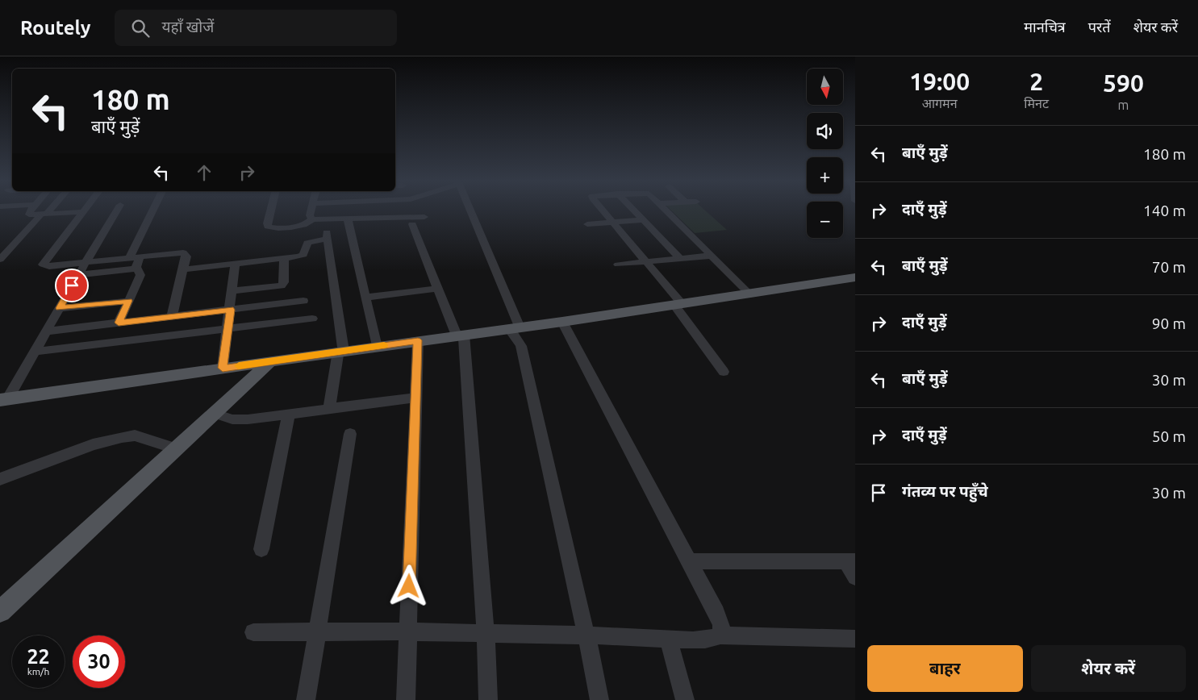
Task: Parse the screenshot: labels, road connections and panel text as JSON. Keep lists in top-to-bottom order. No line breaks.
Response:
{"north":"bottom","page":{"header":"Routely","search":"यहाँ खोजें","nav":["मानचित्र","परतें","शेयर करें"],"eta":["19:00","आगमन","2","मिनट","590","m"],"map_buttons":["+","−"],"turn":["180 m","बाएँ मुड़ें"],"list":[{"name":"बाएँ मुड़ें","value":"180 m"},{"name":"दाएँ मुड़ें","value":"140 m"},{"name":"बाएँ मुड़ें","value":"70 m"},{"name":"दाएँ मुड़ें","value":"90 m"},{"name":"बाएँ मुड़ें","value":"30 m"},{"name":"दाएँ मुड़ें","value":"50 m"},{"name":"गंतव्य पर पहुँचे","value":"30 m"}],"speed":"22 km/h","limit":"30","buttons":["बाहर","शेयर करें"]}}
